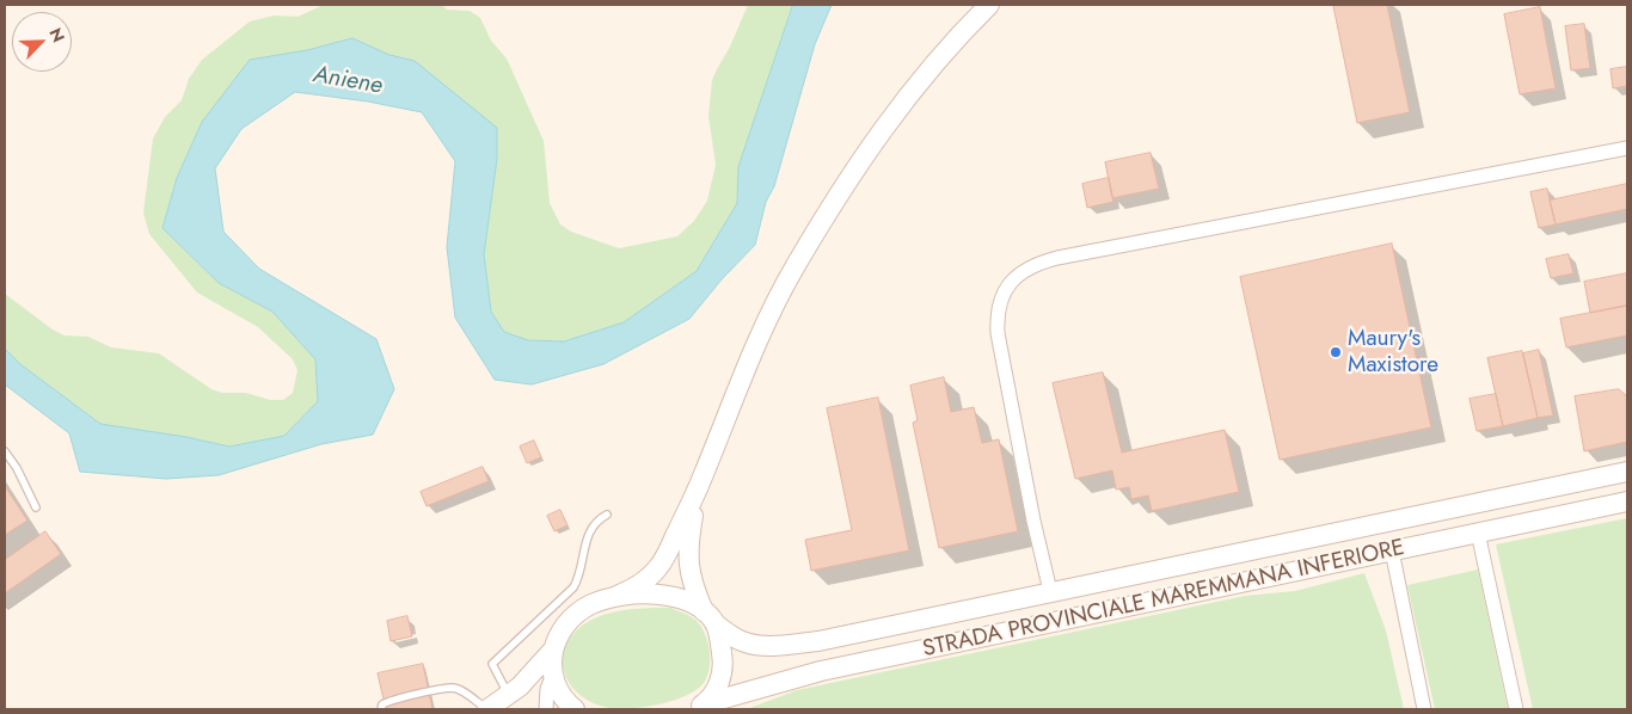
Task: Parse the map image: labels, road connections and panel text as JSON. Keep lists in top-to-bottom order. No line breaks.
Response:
{"streets":{"main road":["STRADA PROVINCIALE MAREMMANA INFERIORE"]},"water":["Aniene"],"places":["Maury's Maxistore"],"north":"top right"}
